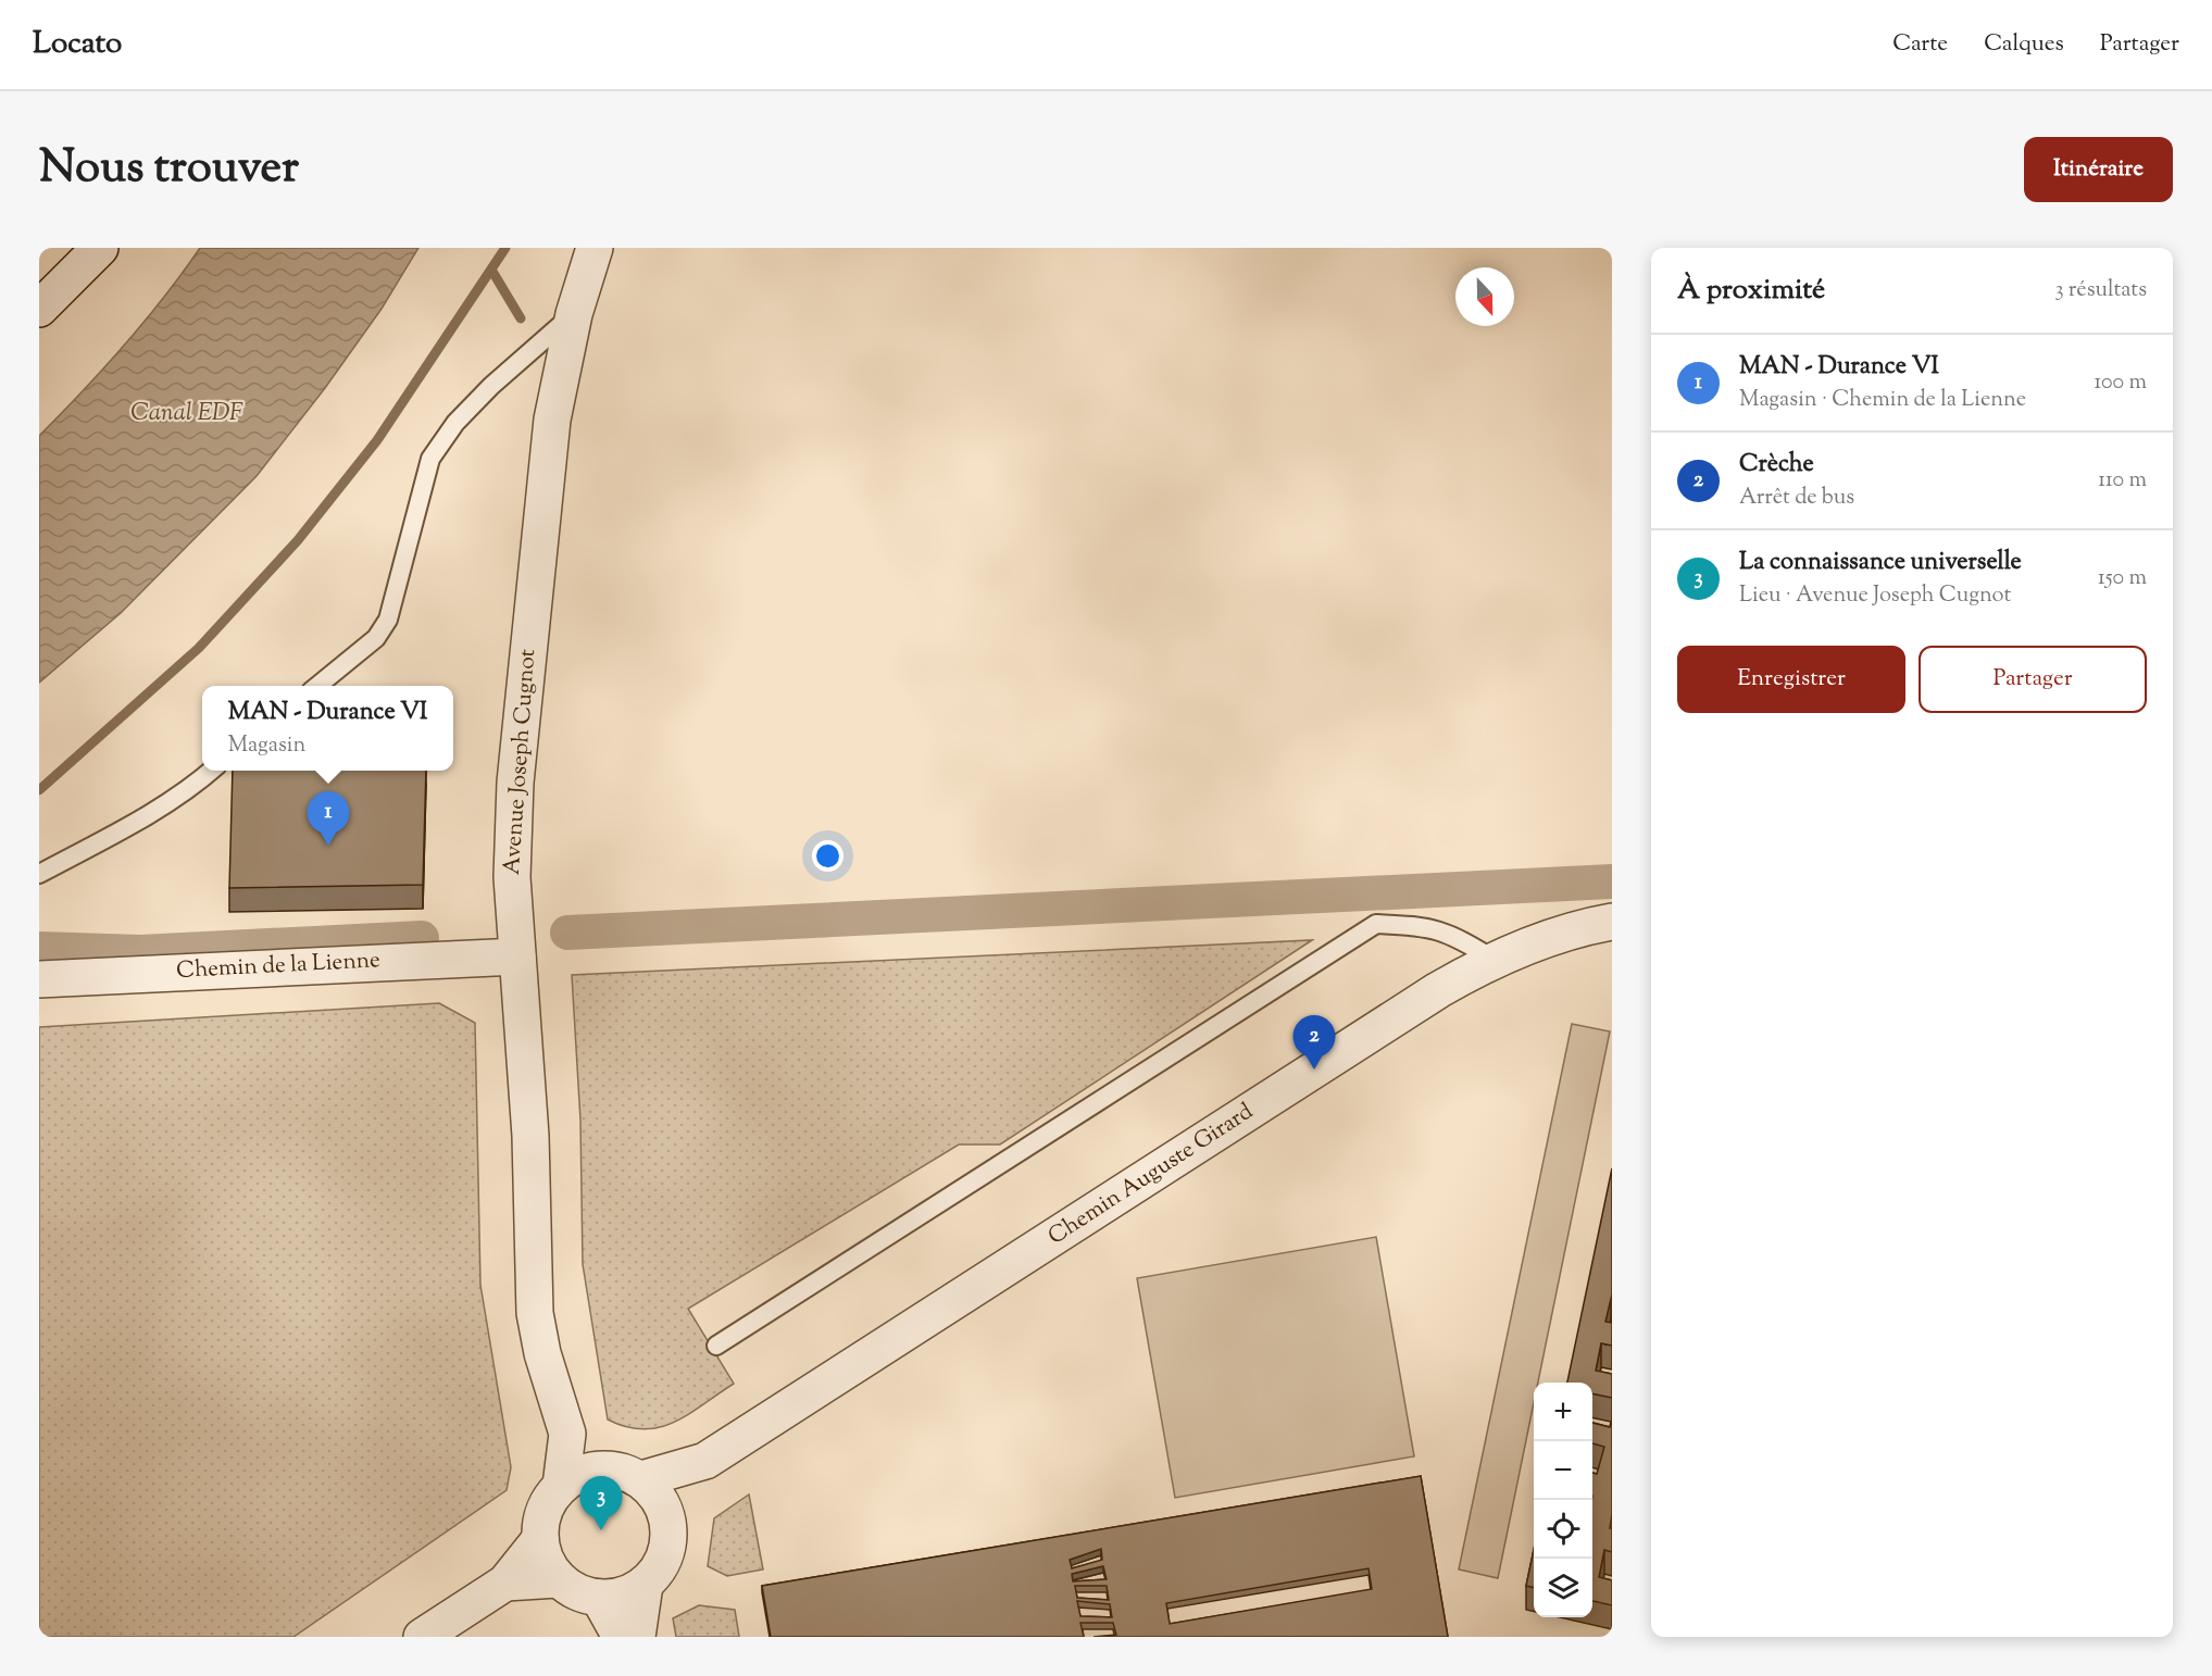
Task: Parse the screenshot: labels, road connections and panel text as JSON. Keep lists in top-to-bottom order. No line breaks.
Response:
{"streets":{"street":["Avenue Joseph Cugnot","Chemin de la Lienne","Chemin Auguste Girard"]},"crossings":[["Avenue Joseph Cugnot","Chemin de la Lienne"],["Avenue Joseph Cugnot","Chemin Auguste Girard"]],"water":["Canal EDF"],"north":"bottom","page":{"header":"Locato","nav":["Carte","Calques","Partager"],"title":"Nous trouver","buttons":["Itinéraire",["Enregistrer","Partager"]],"heading":["À proximité","3 résultats"],"list":[{"mark":"1","name":"MAN - Durance VI","note":"Magasin · Chemin de la Lienne","value":"100 m"},{"mark":"2","name":"Crèche","note":"Arrêt de bus","value":"110 m"},{"mark":"3","name":"La connaissance universelle","note":"Lieu · Avenue Joseph Cugnot","value":"150 m"}],"popup":["MAN - Durance VI","Magasin"],"pins":["1","2","3"],"map_buttons":["+","−"]}}
